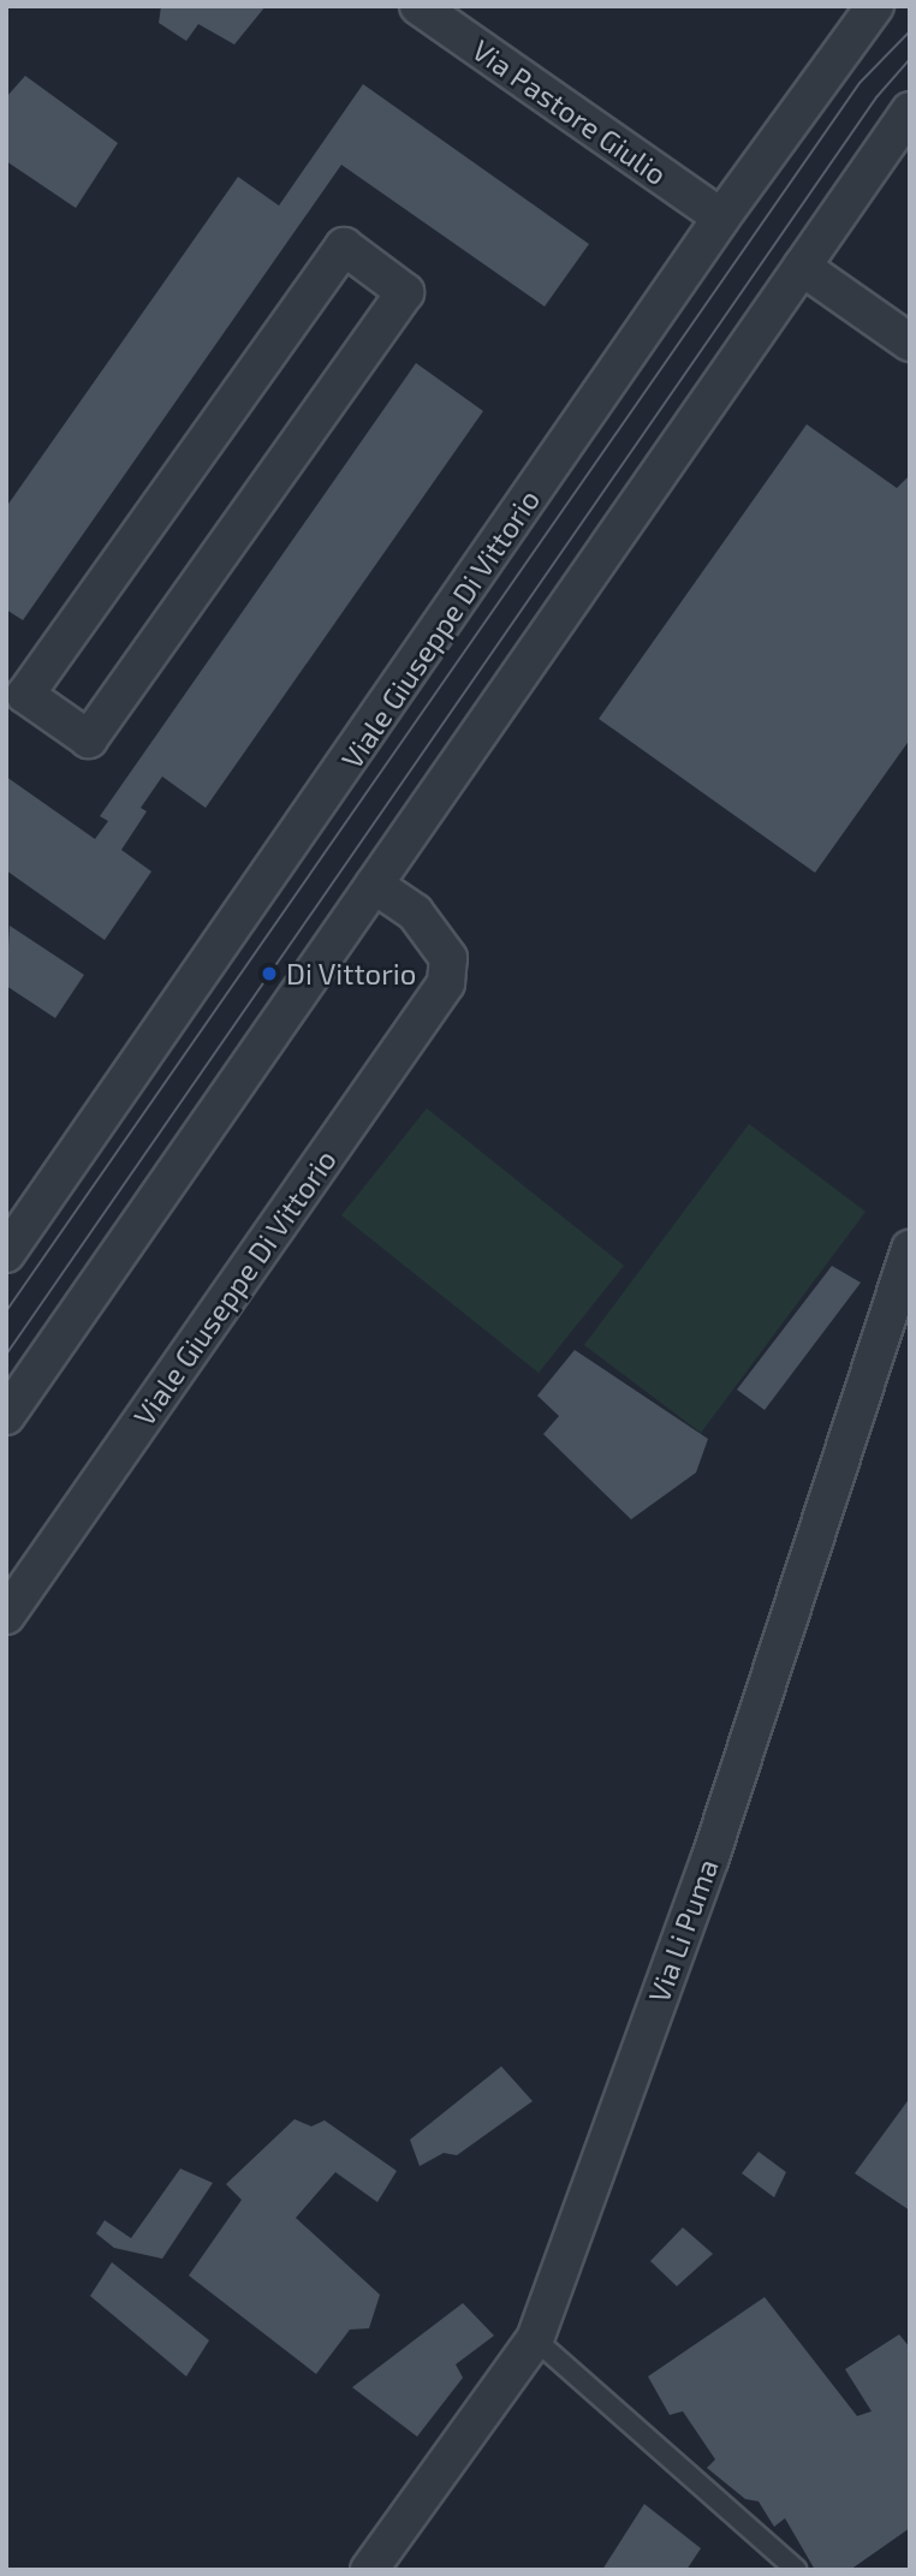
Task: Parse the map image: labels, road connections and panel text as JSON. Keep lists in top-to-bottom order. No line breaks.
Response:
{"streets":{"street":["Via Pastore Giulio","Viale Giuseppe Di Vittorio","Via Li Puma"]},"crossings":[["Via Pastore Giulio","Viale Giuseppe Di Vittorio"]],"places":["Di Vittorio"]}
